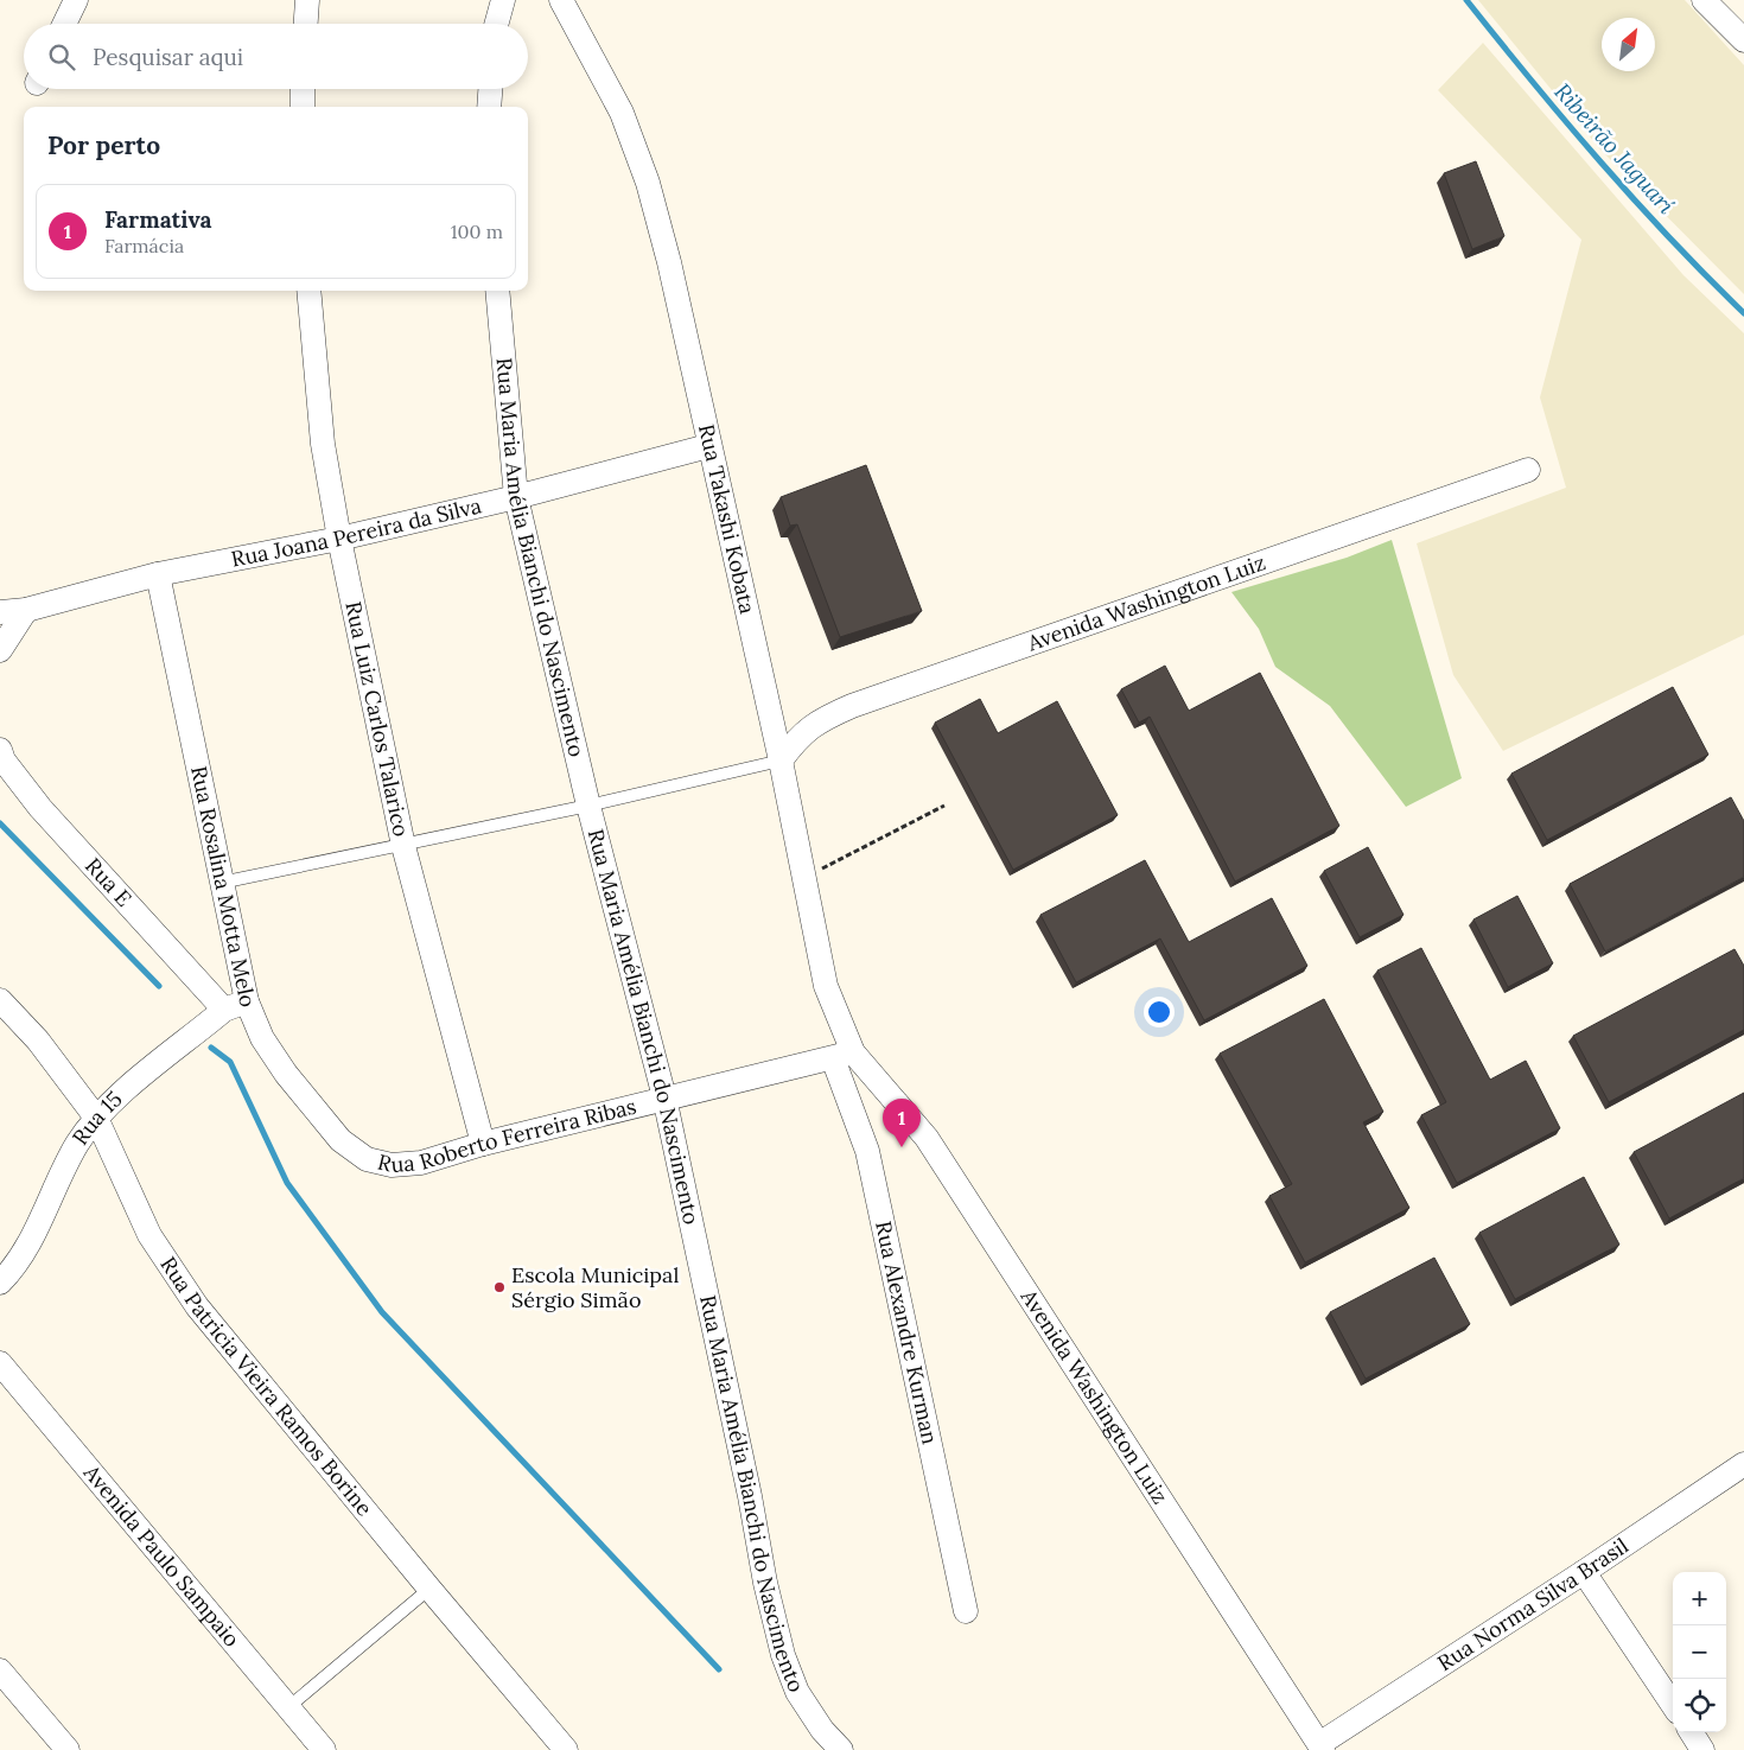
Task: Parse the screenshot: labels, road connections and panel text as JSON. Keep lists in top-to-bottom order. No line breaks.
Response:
{"streets":{"street":["Rua Takashi Kobata","Rua Joana Pereira da Silva","Rua Maria Amélia Bianchi do Nascimento","Avenida Washington Luiz","Rua Luiz Carlos Talarico","Rua E","Rua Rosalina Motta Melo","Rua 15","Rua Roberto Ferreira Ribas","Rua Alexandre Kurman","Rua Patricia Vieira Ramos Borine","Avenida Paulo Sampaio","Rua Norma Silva Brasil"]},"crossings":[["Rua Takashi Kobata","Rua Joana Pereira da Silva"],["Rua Takashi Kobata","Avenida Washington Luiz"],["Rua Takashi Kobata","Rua Roberto Ferreira Ribas"],["Rua Takashi Kobata","Rua Alexandre Kurman"],["Rua Joana Pereira da Silva","Rua Maria Amélia Bianchi do Nascimento"],["Rua Joana Pereira da Silva","Rua Luiz Carlos Talarico"],["Rua Joana Pereira da Silva","Rua Rosalina Motta Melo"],["Rua Maria Amélia Bianchi do Nascimento","Rua Roberto Ferreira Ribas"],["Avenida Washington Luiz","Rua Roberto Ferreira Ribas"],["Avenida Washington Luiz","Rua Alexandre Kurman"],["Avenida Washington Luiz","Rua Norma Silva Brasil"],["Rua Luiz Carlos Talarico","Rua Roberto Ferreira Ribas"],["Rua E","Rua 15"],["Rua Rosalina Motta Melo","Rua 15"],["Rua Rosalina Motta Melo","Rua Roberto Ferreira Ribas"],["Rua 15","Rua Patricia Vieira Ramos Borine"],["Rua Roberto Ferreira Ribas","Rua Alexandre Kurman"]],"water":["Ribeirão Jaguarí"],"places":["Escola Municipal Sérgio Simão"],"north":"top right","page":{"search":"Pesquisar aqui","heading":"Por perto","list":[{"mark":"1","name":"Farmativa","note":"Farmácia","value":"100 m"}],"pins":"1","map_buttons":["+","−"]}}
